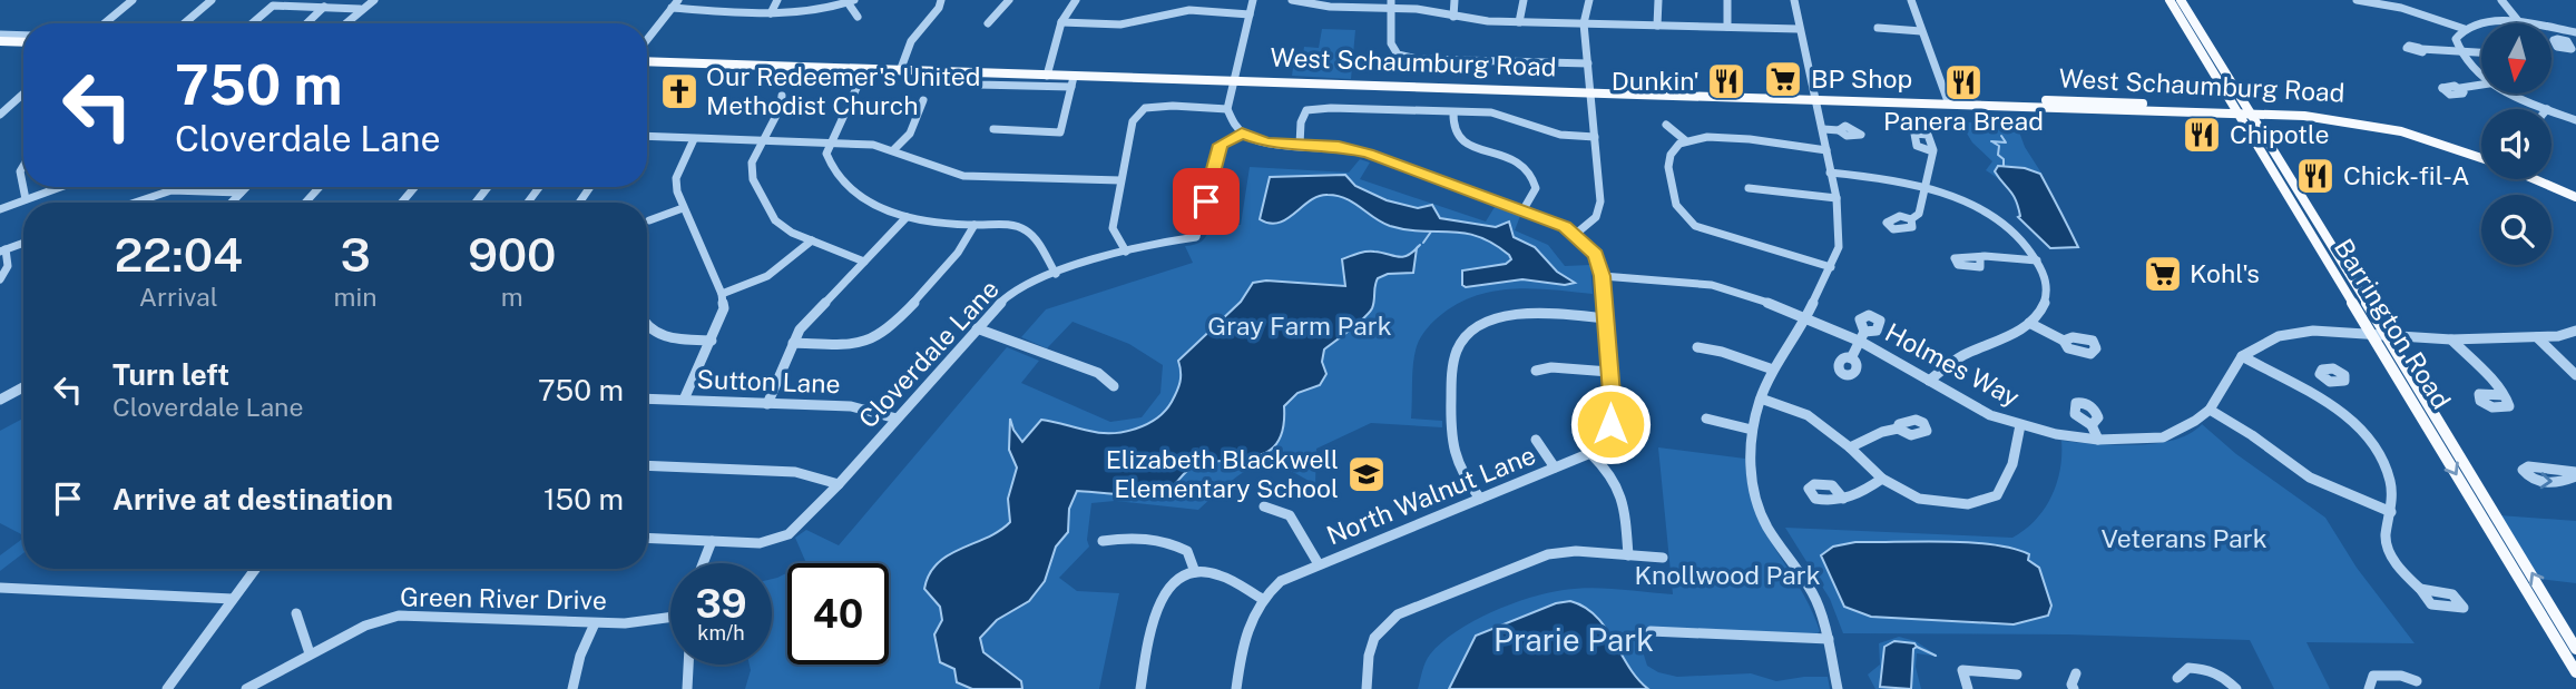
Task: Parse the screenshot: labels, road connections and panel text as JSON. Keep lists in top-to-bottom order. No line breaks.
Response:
{"streets":{"main road":["West Schaumburg Road","Barrington Road"],"street":["Cloverdale Lane","Holmes Way","Sutton Lane","North Walnut Lane","Green River Drive"]},"crossings":[["West Schaumburg Road","Barrington Road"],["Cloverdale Lane","Sutton Lane"]],"parks":["Gray Farm Park","Veterans Park","Knollwood Park","Prarie Park"],"places":{"supermarket":["BP Shop","Kohl's"],"restaurant":["Dunkin'","Panera Bread","Chipotle","Chick-fil-A"],"church":["Our Redeemer's United Methodist Church"],"school or university":["Elizabeth Blackwell Elementary School"]},"north":"bottom","page":{"turn":["750 m","Cloverdale Lane"],"eta":["22:04","Arrival","3","min","900","m"],"list":[{"name":"Turn left","note":"Cloverdale Lane","value":"750 m"},{"name":"Arrive at destination","value":"150 m"}],"speed":"39 km/h","limit":"40"}}
